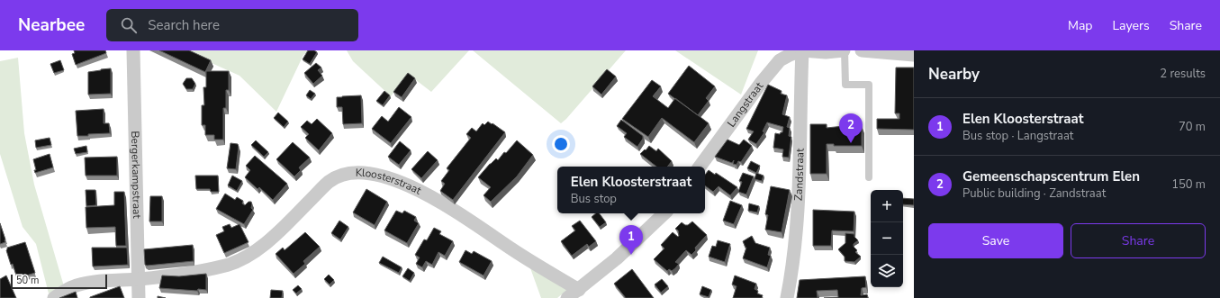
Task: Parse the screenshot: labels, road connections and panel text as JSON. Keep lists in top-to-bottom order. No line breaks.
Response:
{"streets":{"street":["Langstraat","Bergerkampstraat","Zandstraat","Kloosterstraat"]},"crossings":[["Langstraat","Zandstraat"],["Bergerkampstraat","Kloosterstraat"]],"scale_bar":"50 m","page":{"header":"Nearbee","search":"Search here","nav":["Map","Layers","Share"],"heading":["Nearby","2 results"],"list":[{"mark":"1","name":"Elen Kloosterstraat","note":"Bus stop · Langstraat","value":"70 m"},{"mark":"2","name":"Gemeenschapscentrum Elen","note":"Public building · Zandstraat","value":"150 m"}],"pins":["2","1"],"popup":["Elen Kloosterstraat","Bus stop"],"map_buttons":["+","−"],"buttons":["Save","Share"],"scale":"50 m"}}
